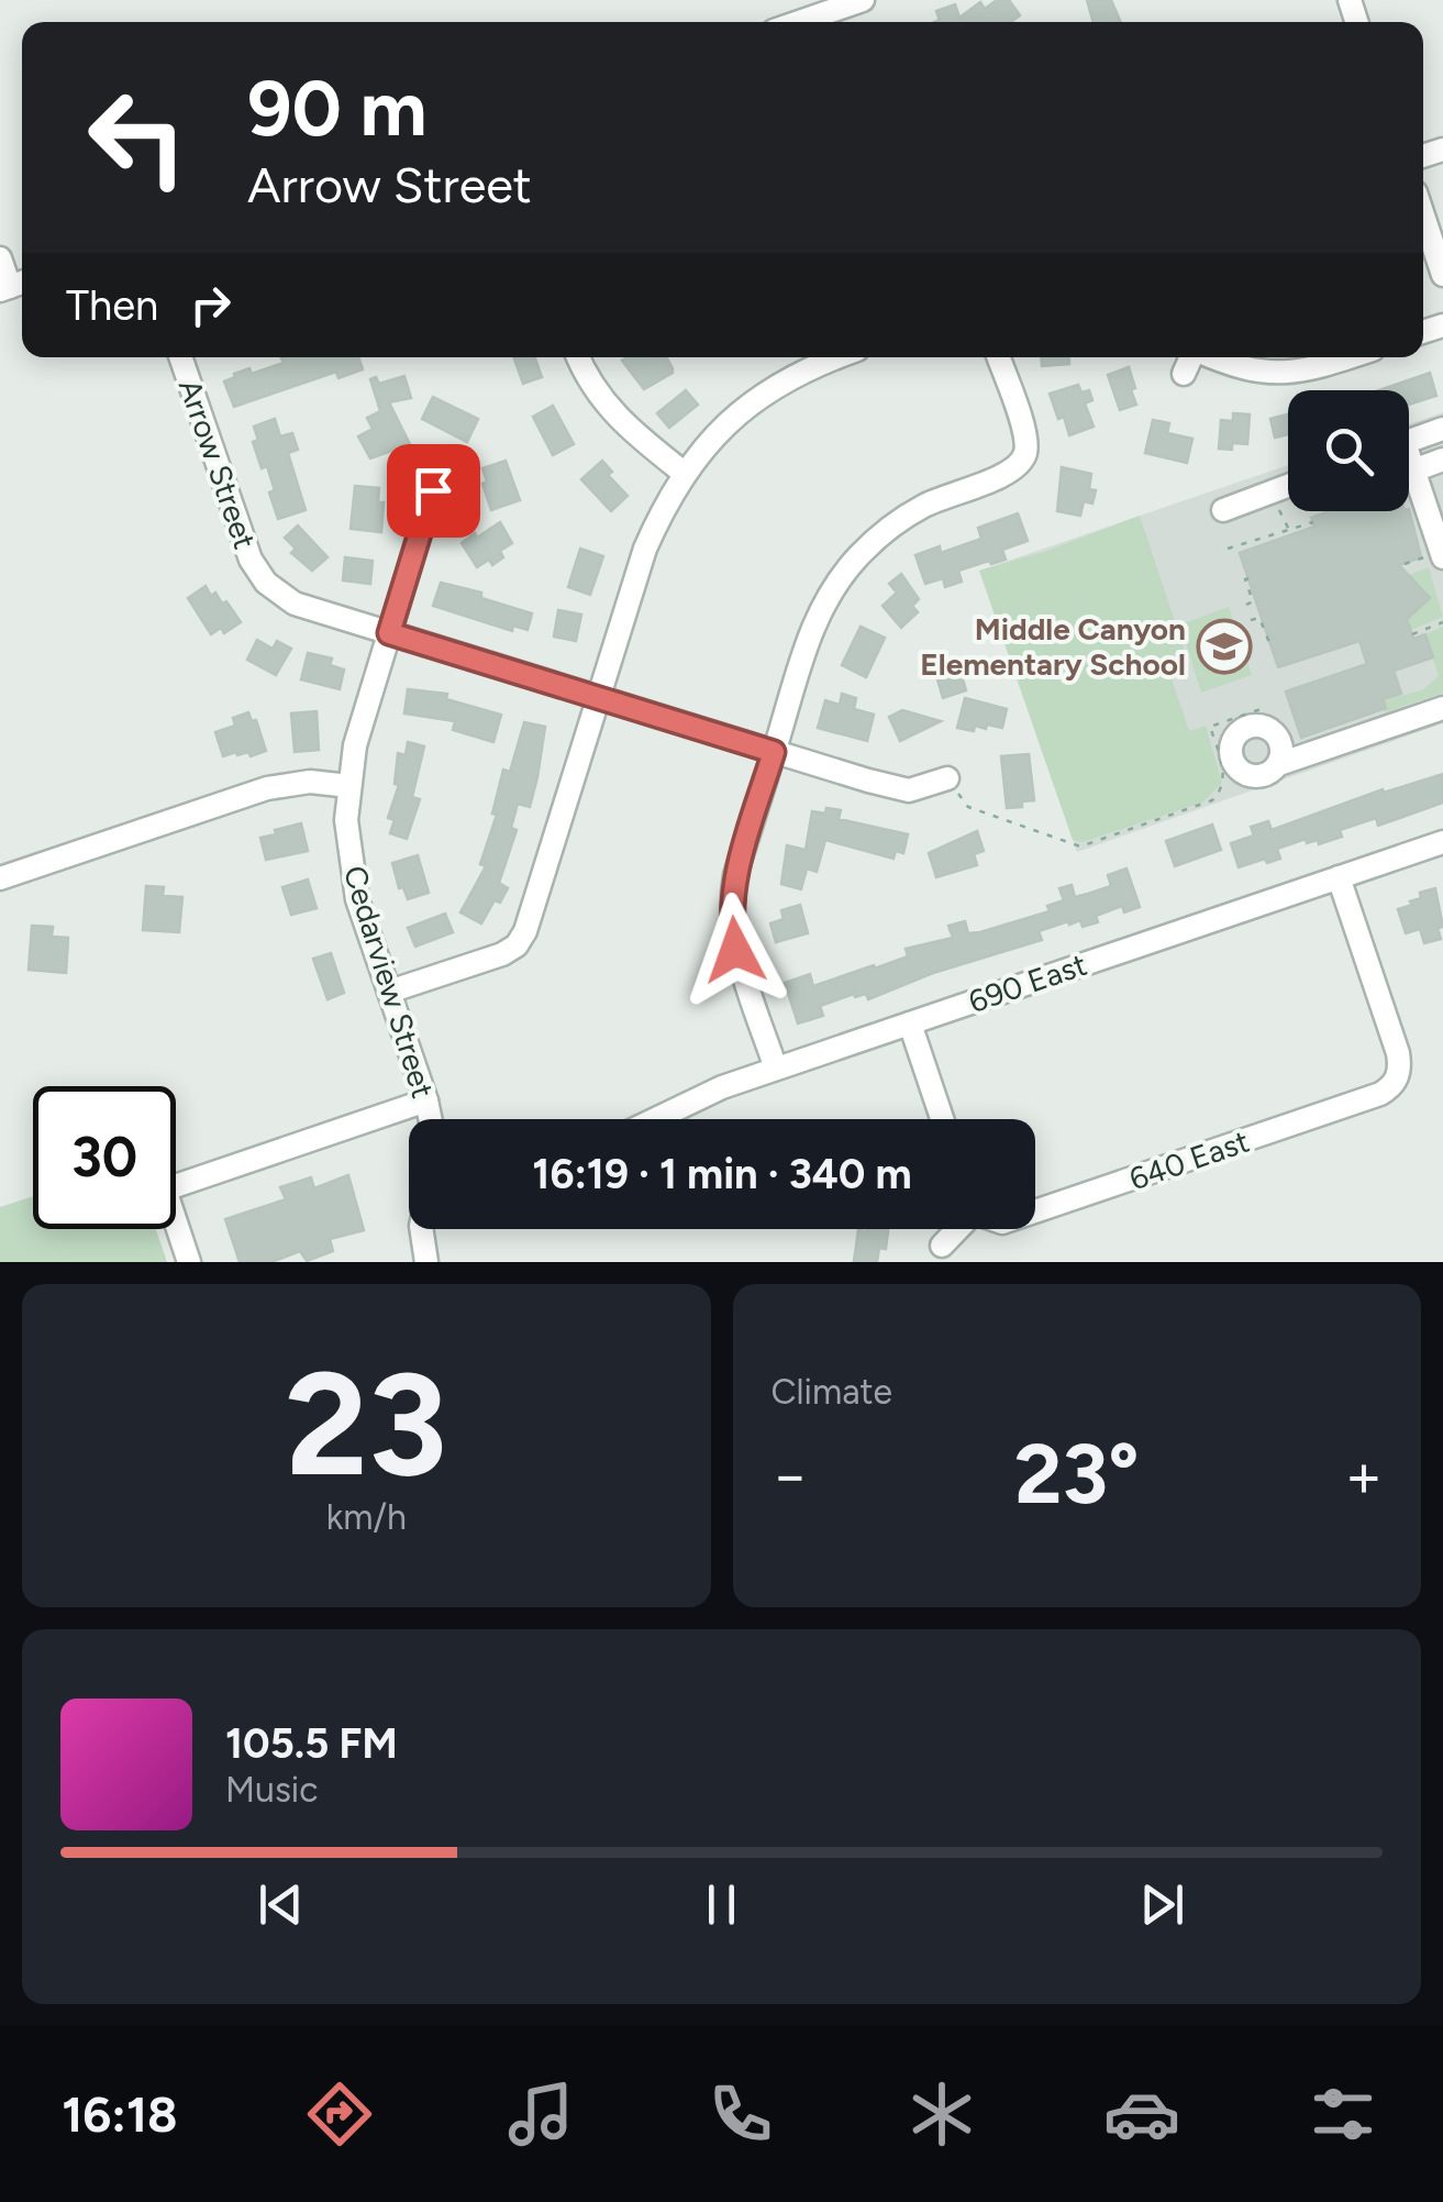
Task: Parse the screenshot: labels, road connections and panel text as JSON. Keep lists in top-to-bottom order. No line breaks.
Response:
{"streets":{"street":["Arrow Street","Cedarview Street","690 East","640 East"]},"crossings":[["Arrow Street","Cedarview Street"],["690 East","640 East"]],"places":{"school or university":["Middle Canyon Elementary School"]},"page":{"turn":["90 m","Arrow Street"],"then":"Then","limit":"30","trip":"16:19 · 1 min · 340 m","tile":[["23","km/h"],"Climate"],"heat":["−","23°","+"],"song":["105.5 FM","Music"],"tabs":"16:18"}}
